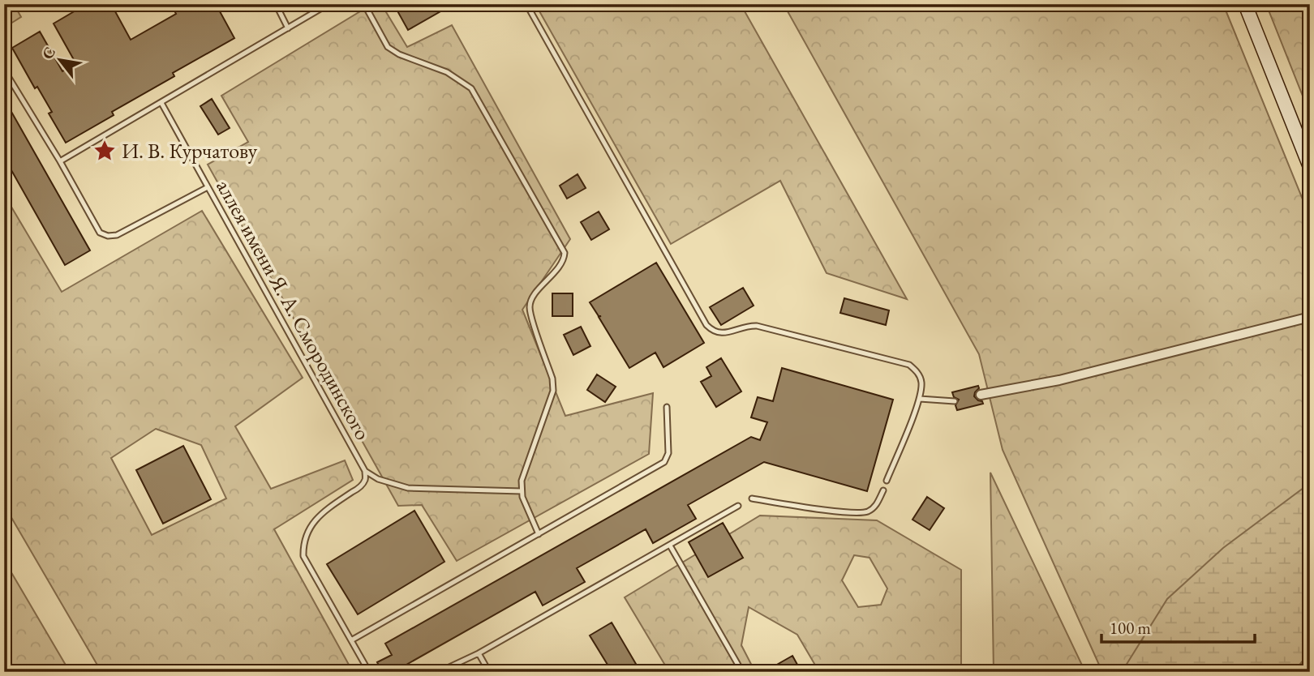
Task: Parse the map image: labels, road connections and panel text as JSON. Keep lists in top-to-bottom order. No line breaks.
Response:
{"streets":{"lane":["аллея имени Я. А. Смородинского"]},"places":{"place":["И. В. Курчатову"]},"scale_bar":"100 m","north":"top left"}
